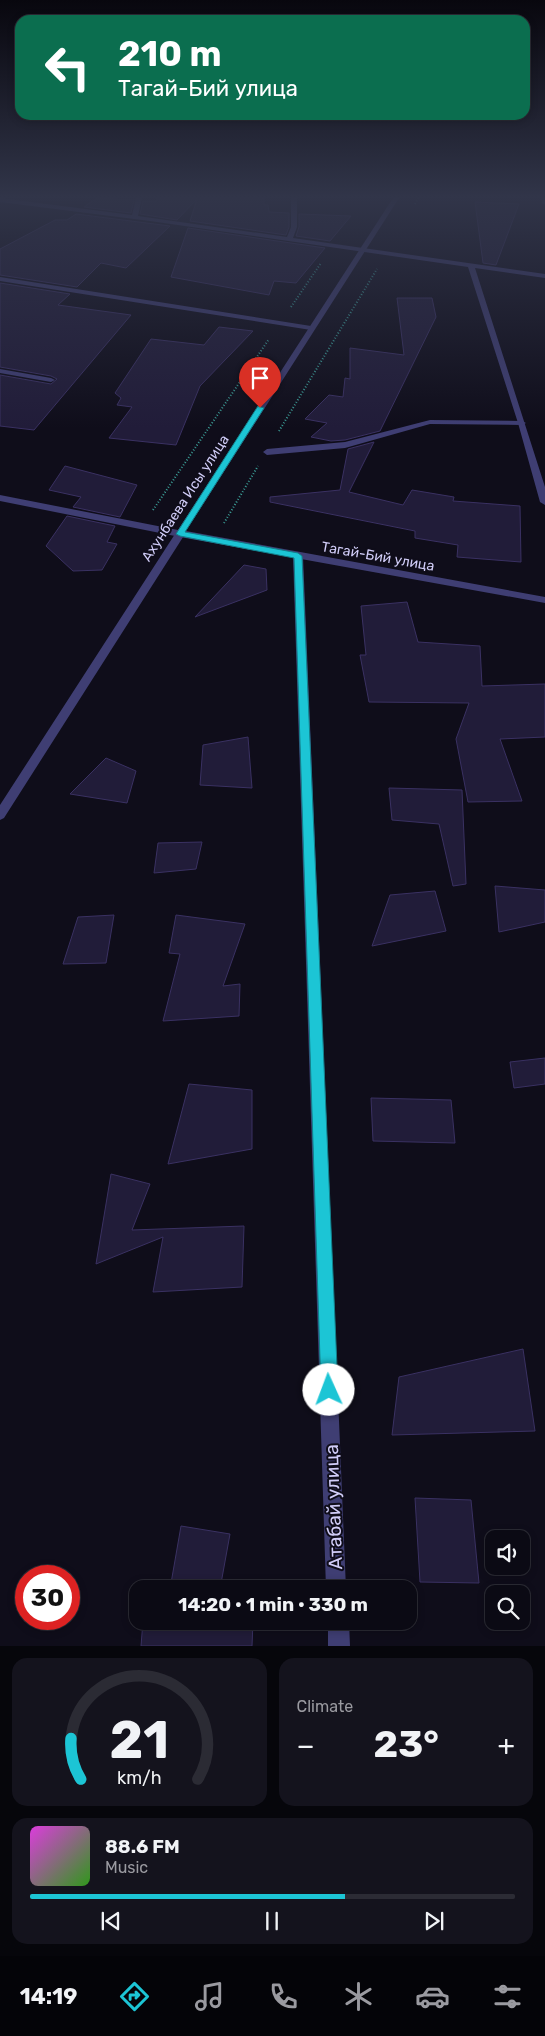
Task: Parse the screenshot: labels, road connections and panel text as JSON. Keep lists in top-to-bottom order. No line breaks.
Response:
{"streets":{"street":["Ахунбаева Исы улица","Тагай-Бий улица","Атабай улица"]},"crossings":[["Ахунбаева Исы улица","Тагай-Бий улица"],["Тагай-Бий улица","Атабай улица"]],"page":{"turn":["210 m","Тагай-Бий улица"],"limit":"30","trip":"14:20 · 1 min · 330 m","tile":"Climate","heat":["−","23°","+"],"song":["88.6 FM","Music"],"tabs":"14:19","gauge":["21","km/h"]}}
